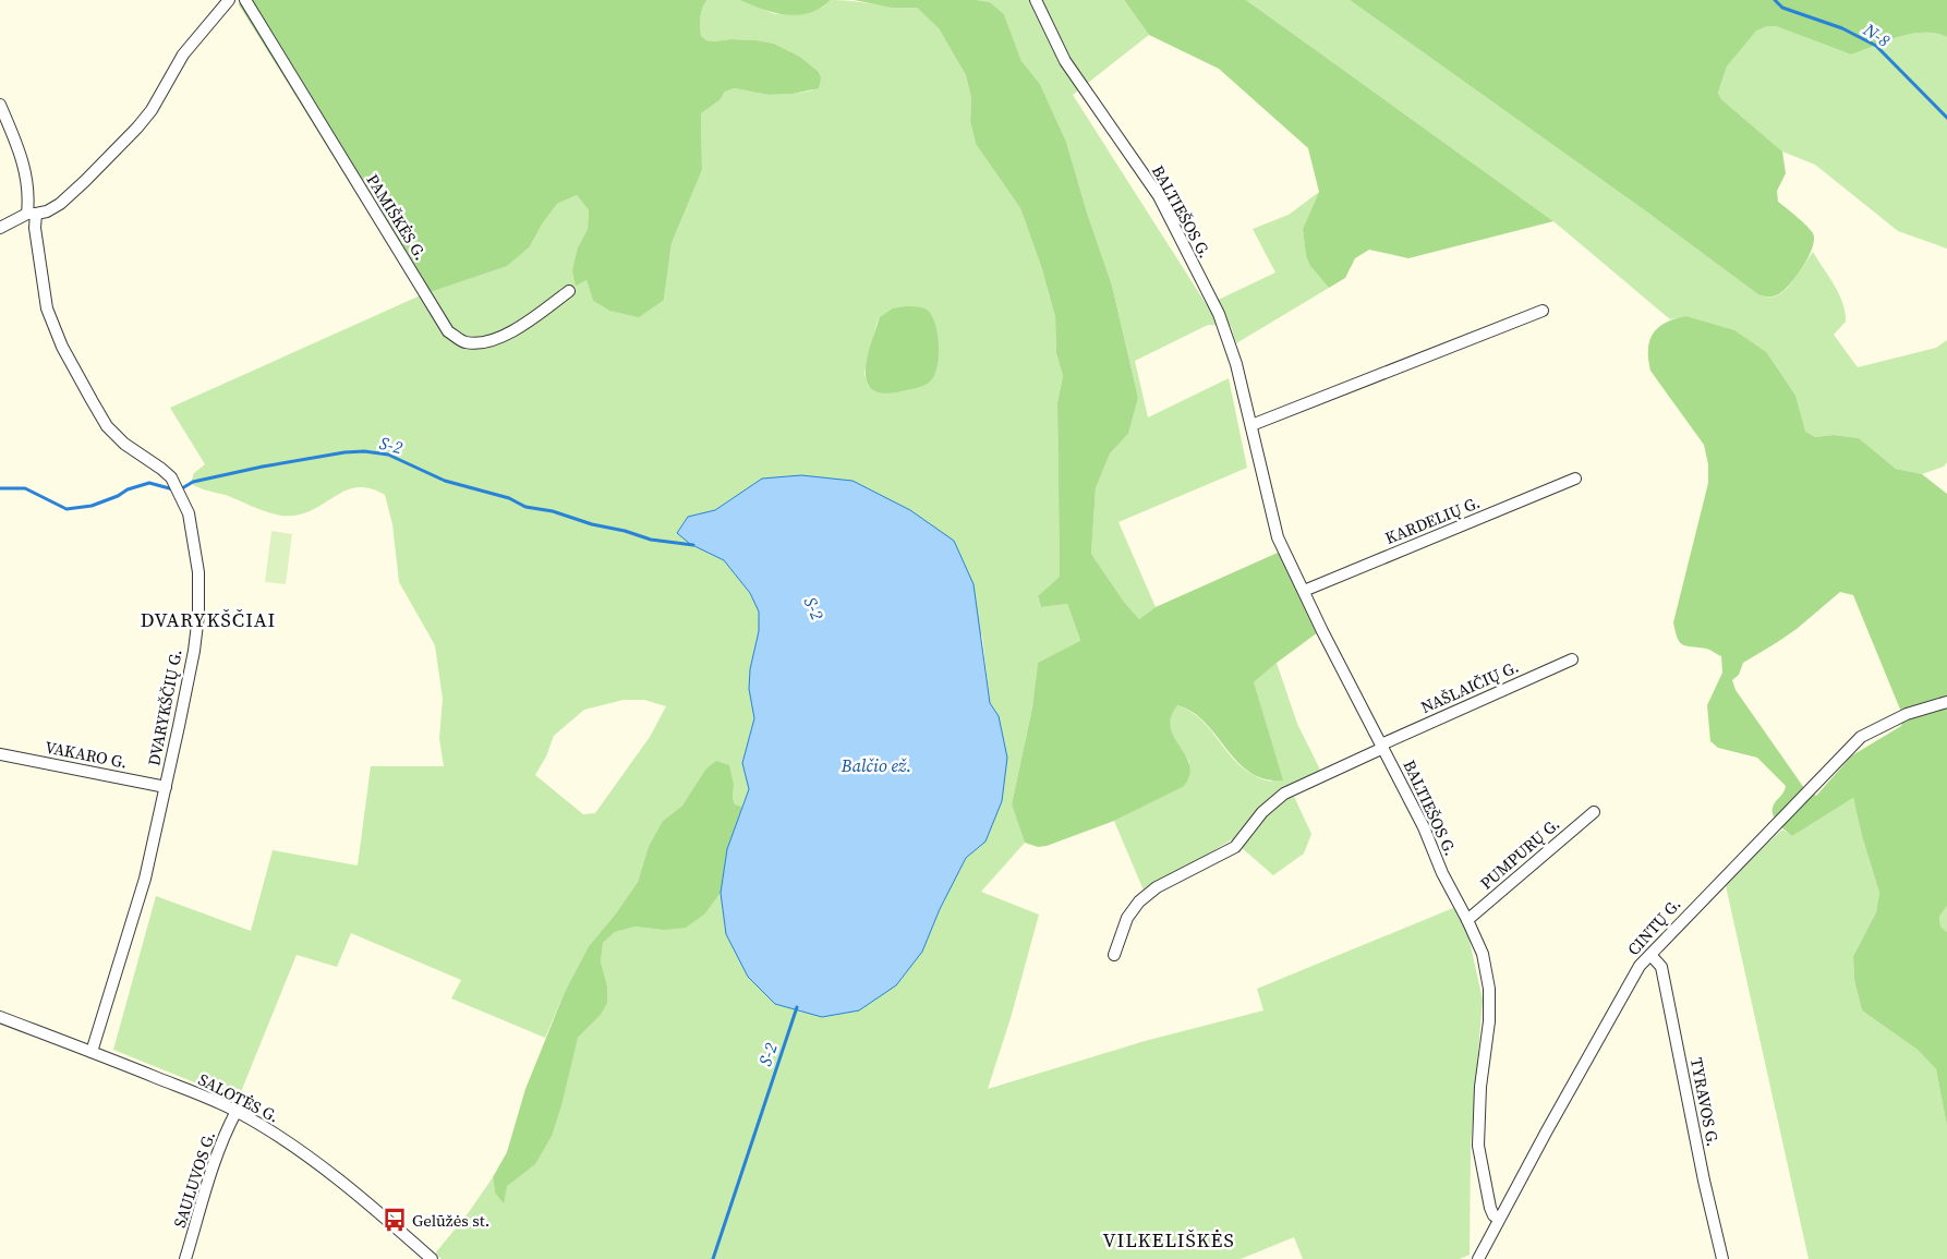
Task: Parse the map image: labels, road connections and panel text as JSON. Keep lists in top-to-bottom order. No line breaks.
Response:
{"streets":{"street":["BALTIEŠOS G.","PAMIŠKĖS G.","KARDELIŲ G.","NAŠLAIČIŲ G.","DVARYKŠČIŲ G.","VAKARO G.","PUMPURŲ G.","CINTŲ G.","SALOTĖS G.","TYRAVOS G.","SAULUVOS G."]},"crossings":[["BALTIEŠOS G.","KARDELIŲ G."],["BALTIEŠOS G.","NAŠLAIČIŲ G."],["BALTIEŠOS G.","PUMPURŲ G."],["BALTIEŠOS G.","CINTŲ G."],["DVARYKŠČIŲ G.","VAKARO G."],["DVARYKŠČIŲ G.","SALOTĖS G."],["CINTŲ G.","TYRAVOS G."],["SALOTĖS G.","SAULUVOS G."]],"districts":["DVARYKŠČIAI","VILKELIŠKĖS"],"water":["N-8","S-2","Balčio ež."],"places":{"bus stop":["Gelūžės st."]}}
